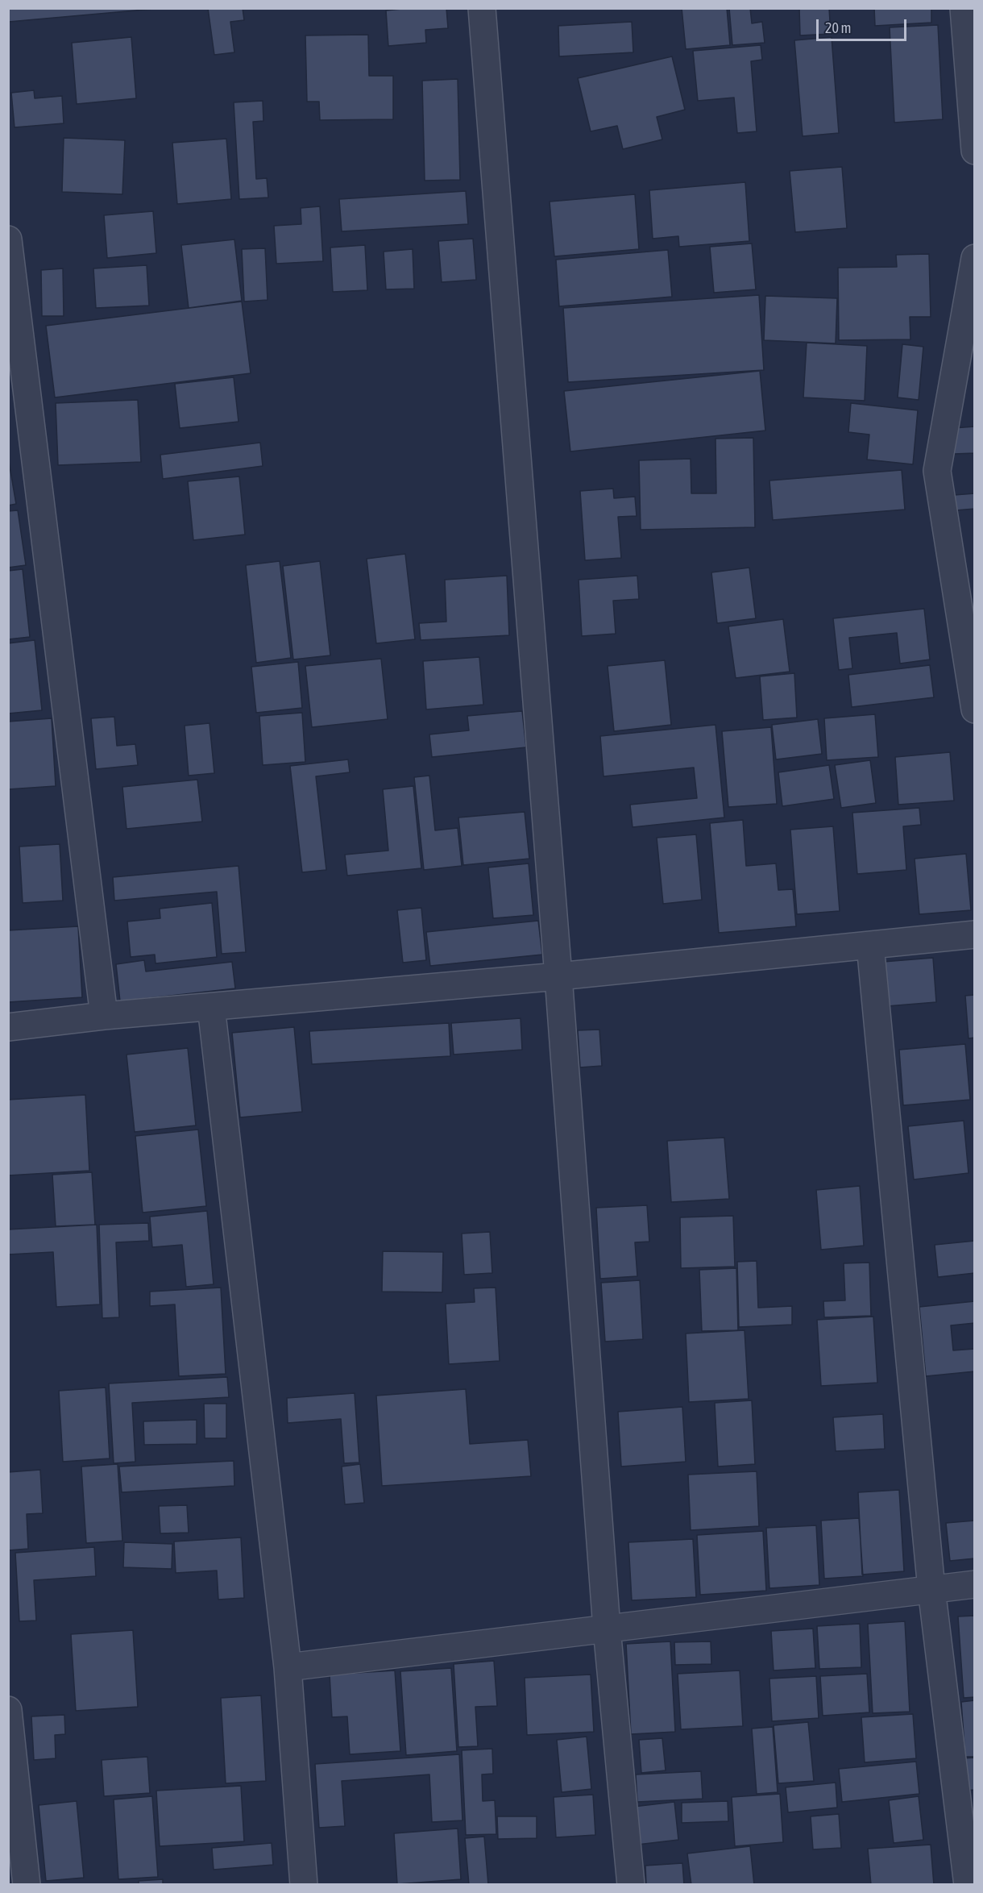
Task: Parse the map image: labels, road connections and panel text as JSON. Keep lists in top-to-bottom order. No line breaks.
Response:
{"scale_bar":"20 m"}
